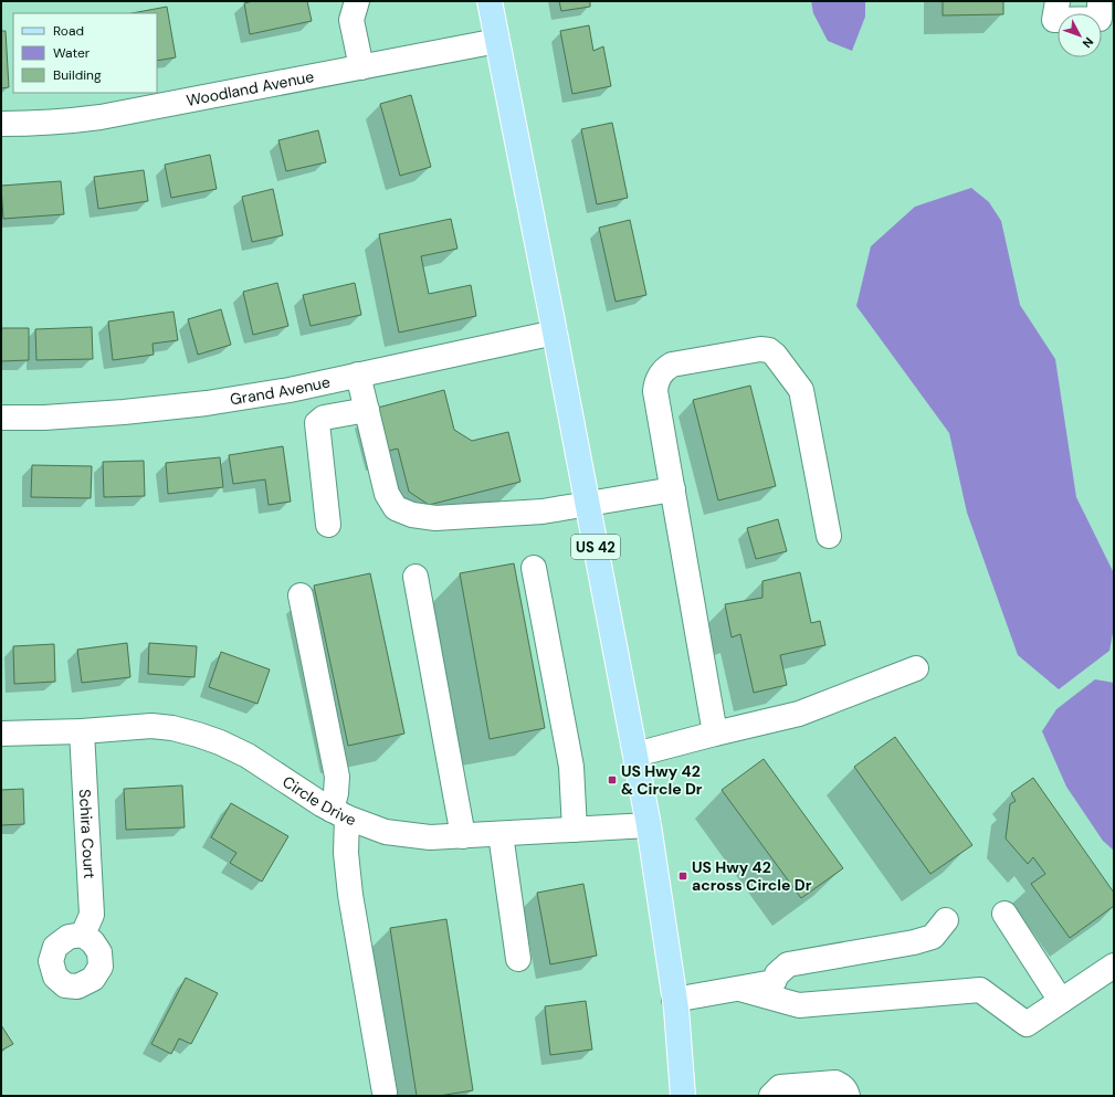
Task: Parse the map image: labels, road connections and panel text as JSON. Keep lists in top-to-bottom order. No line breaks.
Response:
{"streets":{"main road":["US 42"],"street":["Woodland Avenue","Grand Avenue","Circle Drive","Schira Court"]},"crossings":[["Woodland Avenue","US 42"],["Grand Avenue","US 42"],["US 42","Circle Drive"],["Circle Drive","Schira Court"]],"places":{"transit":["US Hwy 42 & Circle Dr","US Hwy 42 across Circle Dr"]},"legend":["Road","Water","Building"],"north":"bottom right"}
